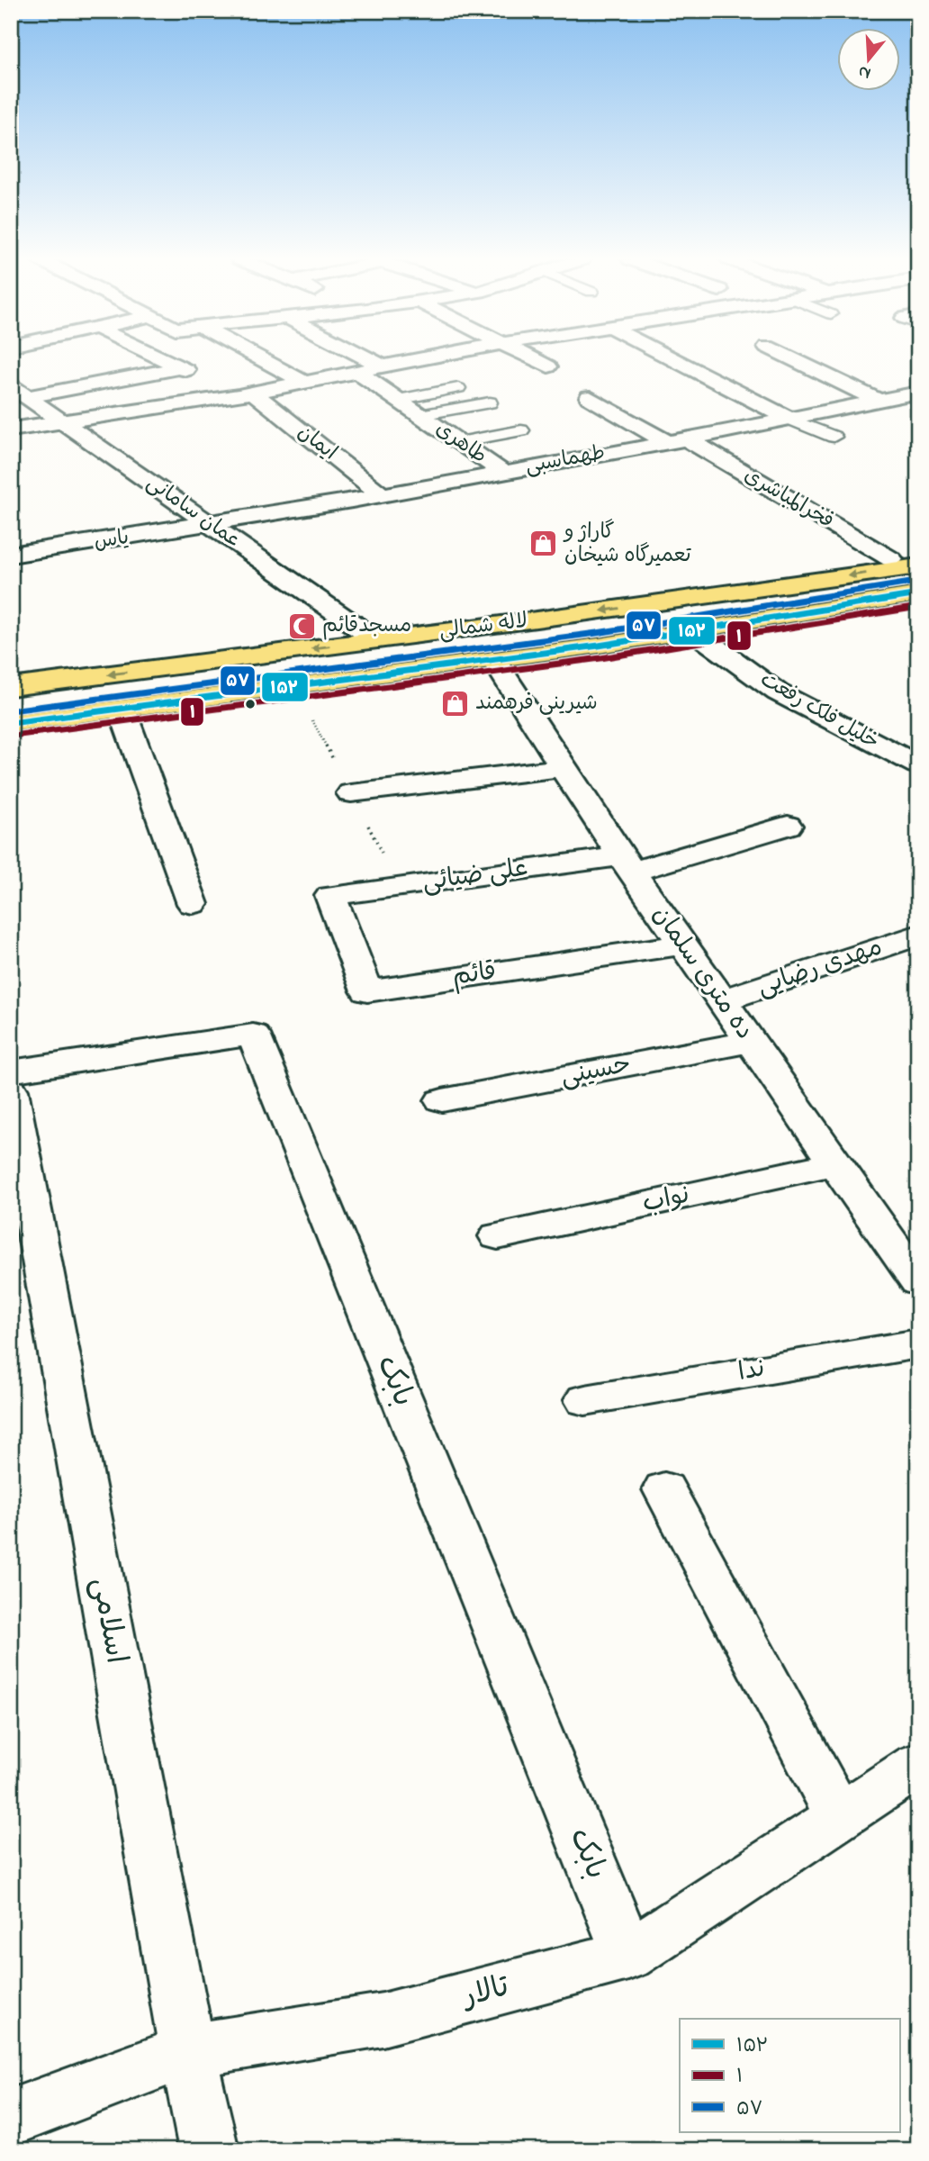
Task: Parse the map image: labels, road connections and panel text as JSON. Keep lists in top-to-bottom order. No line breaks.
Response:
{"streets":{"main road":["لاله شمالی"],"street":["ایمان","طاهری","طهماسبی","فخرالمباشری","عمان سامانی","یاس","خلیل فلک رفعت","علی ضیائی","مهدی رضایی","ده متری سلمان","قائم","حسینی","نواب","ندا","بابک","اسلامی","تالار"]},"crossings":[["ایمان","طهماسبی"],["طاهری","طهماسبی"],["طهماسبی","فخرالمباشری"],["طهماسبی","عمان سامانی"],["طهماسبی","یاس"],["عمان سامانی","یاس"],["عمان سامانی","لاله شمالی"],["لاله شمالی","خلیل فلک رفعت"],["لاله شمالی","ده متری سلمان"],["علی ضیائی","ده متری سلمان"],["علی ضیائی","قائم"],["مهدی رضایی","ده متری سلمان"],["ده متری سلمان","قائم"],["ده متری سلمان","حسینی"],["ده متری سلمان","نواب"],["بابک","تالار"],["اسلامی","تالار"]],"places":{"shop":["گاراژ و تعمیرگاه شیخان","شیرینی فرهمند"],"mosque":["مسجدقائم"]},"lines":["transit line ۵۷","transit line ۱۵۲","transit line ۱"],"legend":["۱۵۲","۱","۵۷"],"north":"bottom"}
